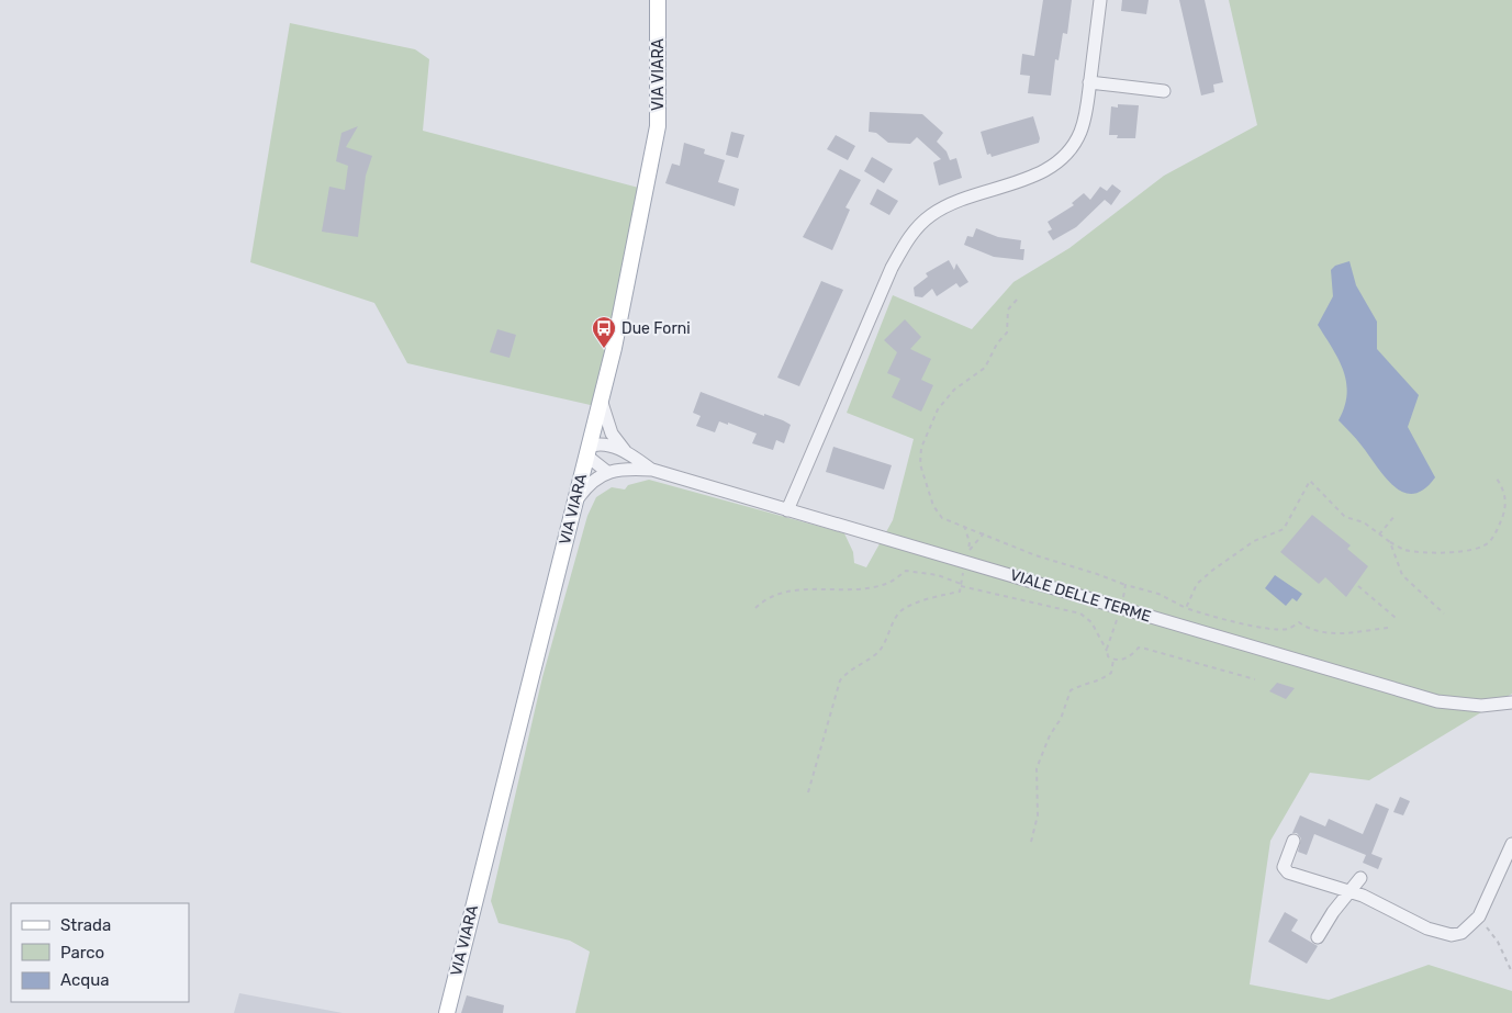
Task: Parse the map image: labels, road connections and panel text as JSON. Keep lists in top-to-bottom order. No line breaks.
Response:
{"streets":{"main road":["VIA VIARA"],"street":["VIALE DELLE TERME"]},"crossings":[["VIA VIARA","VIALE DELLE TERME"]],"places":{"bus stop":["Due Forni"]},"legend":["Strada","Parco","Acqua"]}
